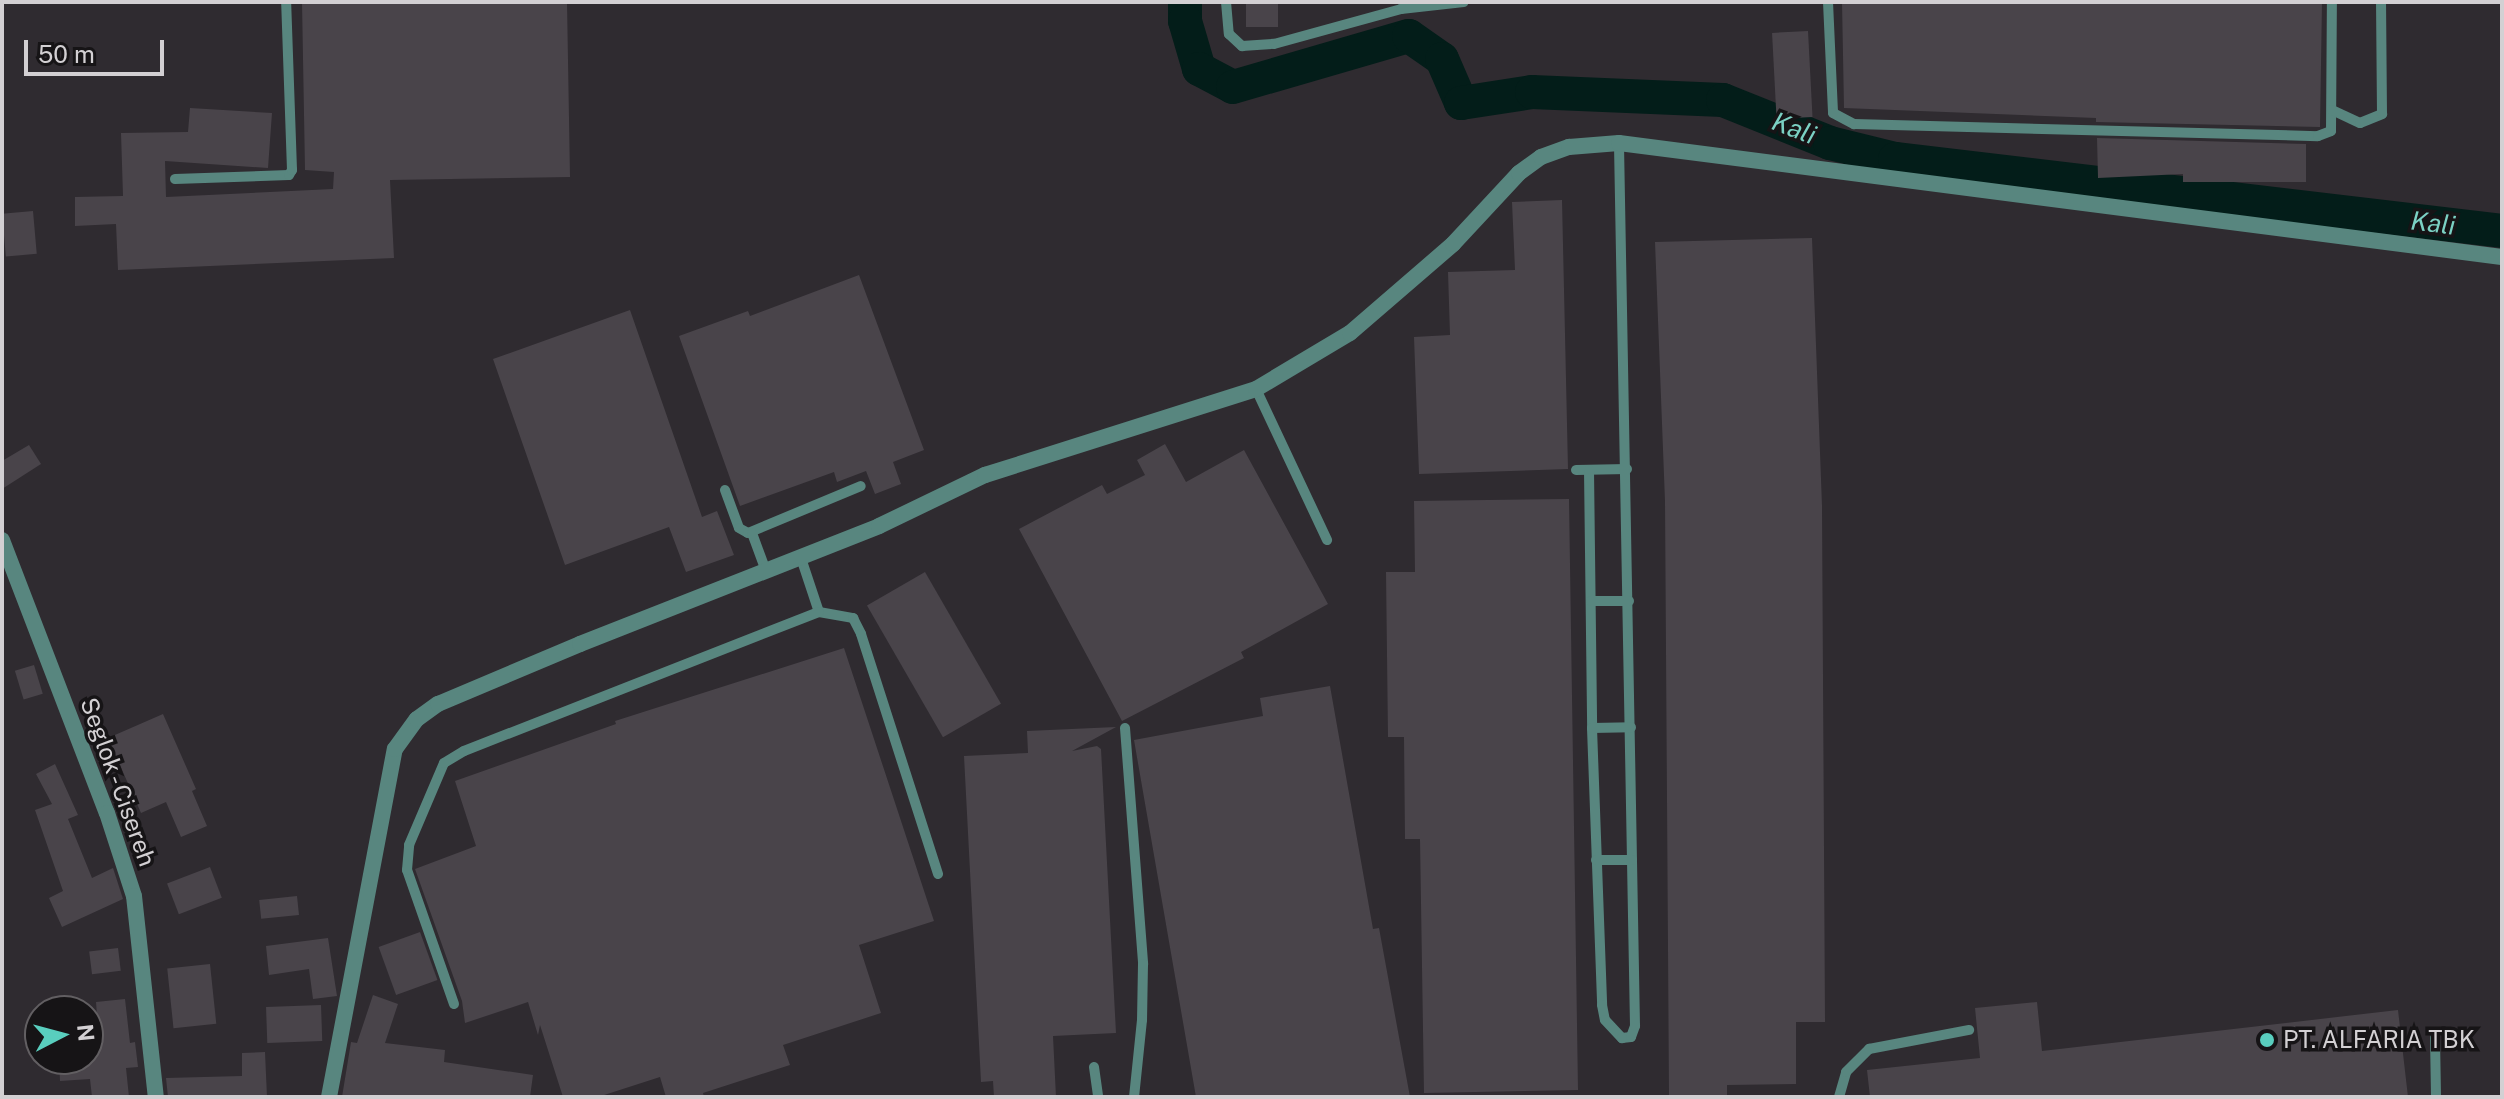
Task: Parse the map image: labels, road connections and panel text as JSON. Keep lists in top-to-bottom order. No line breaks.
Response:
{"streets":{"street":["Seglok - Cisereh"]},"water":["Kali"],"places":["PT. ALFARIA TBK"],"scale_bar":"50 m","north":"right"}
